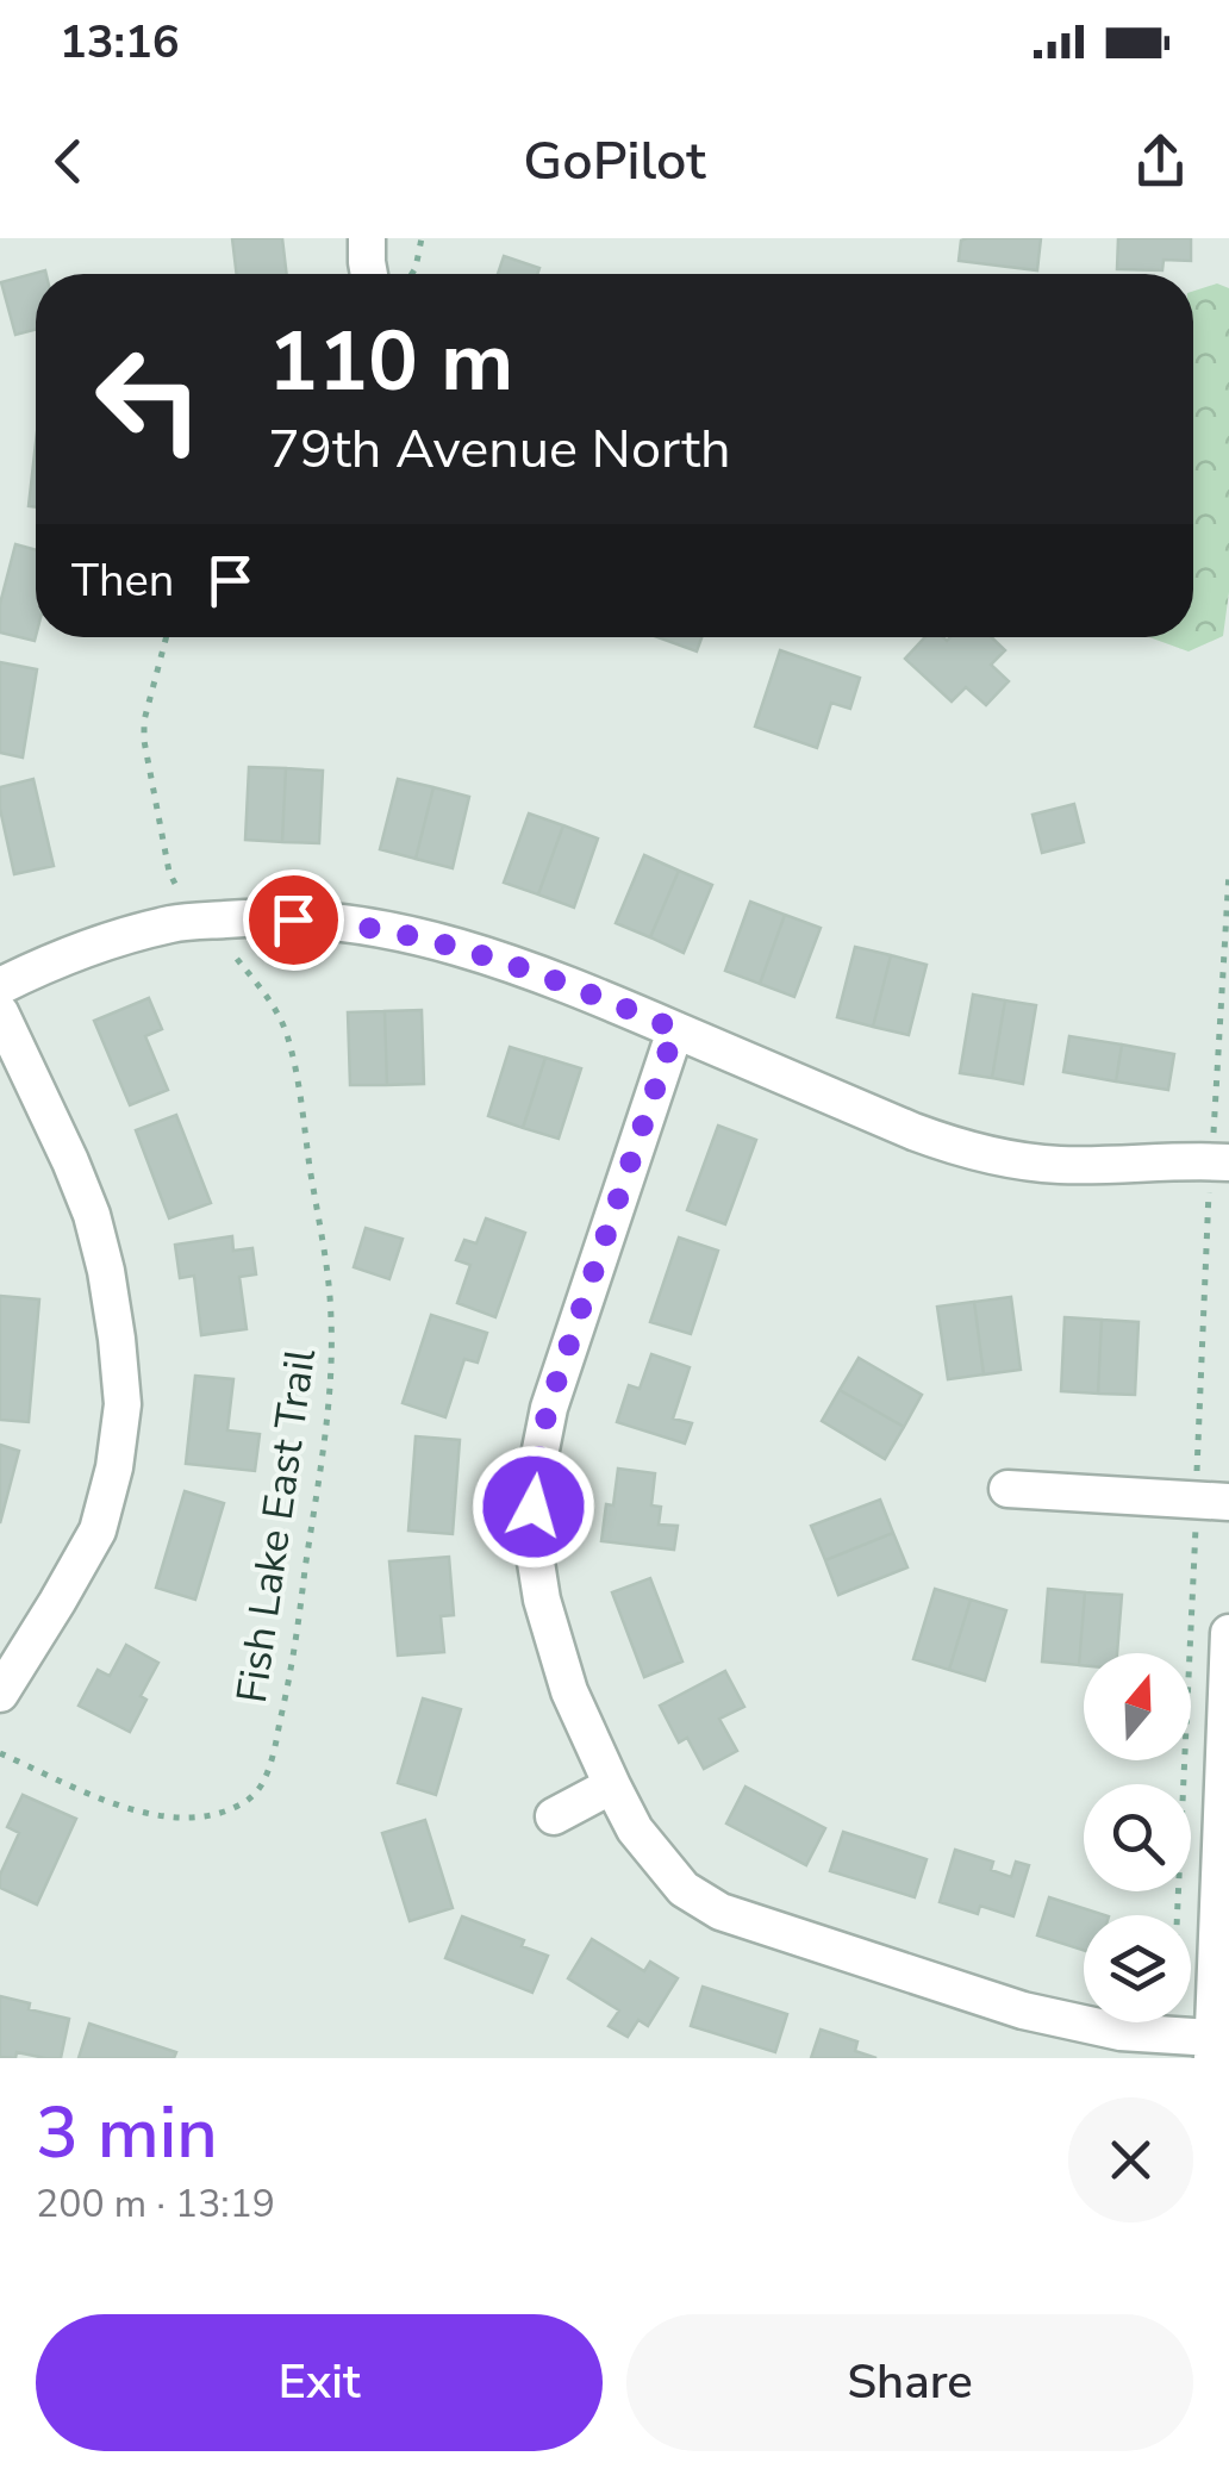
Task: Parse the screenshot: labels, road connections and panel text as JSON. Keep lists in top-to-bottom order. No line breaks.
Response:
{"streets":{"path":["Fish Lake East Trail"]},"north":"top","page":{"status":"13:16","header":"GoPilot","turn":["110 m","79th Avenue North"],"then":"Then","heading":["3 min","200 m · 13:19"],"buttons":["Exit","Share"]}}
